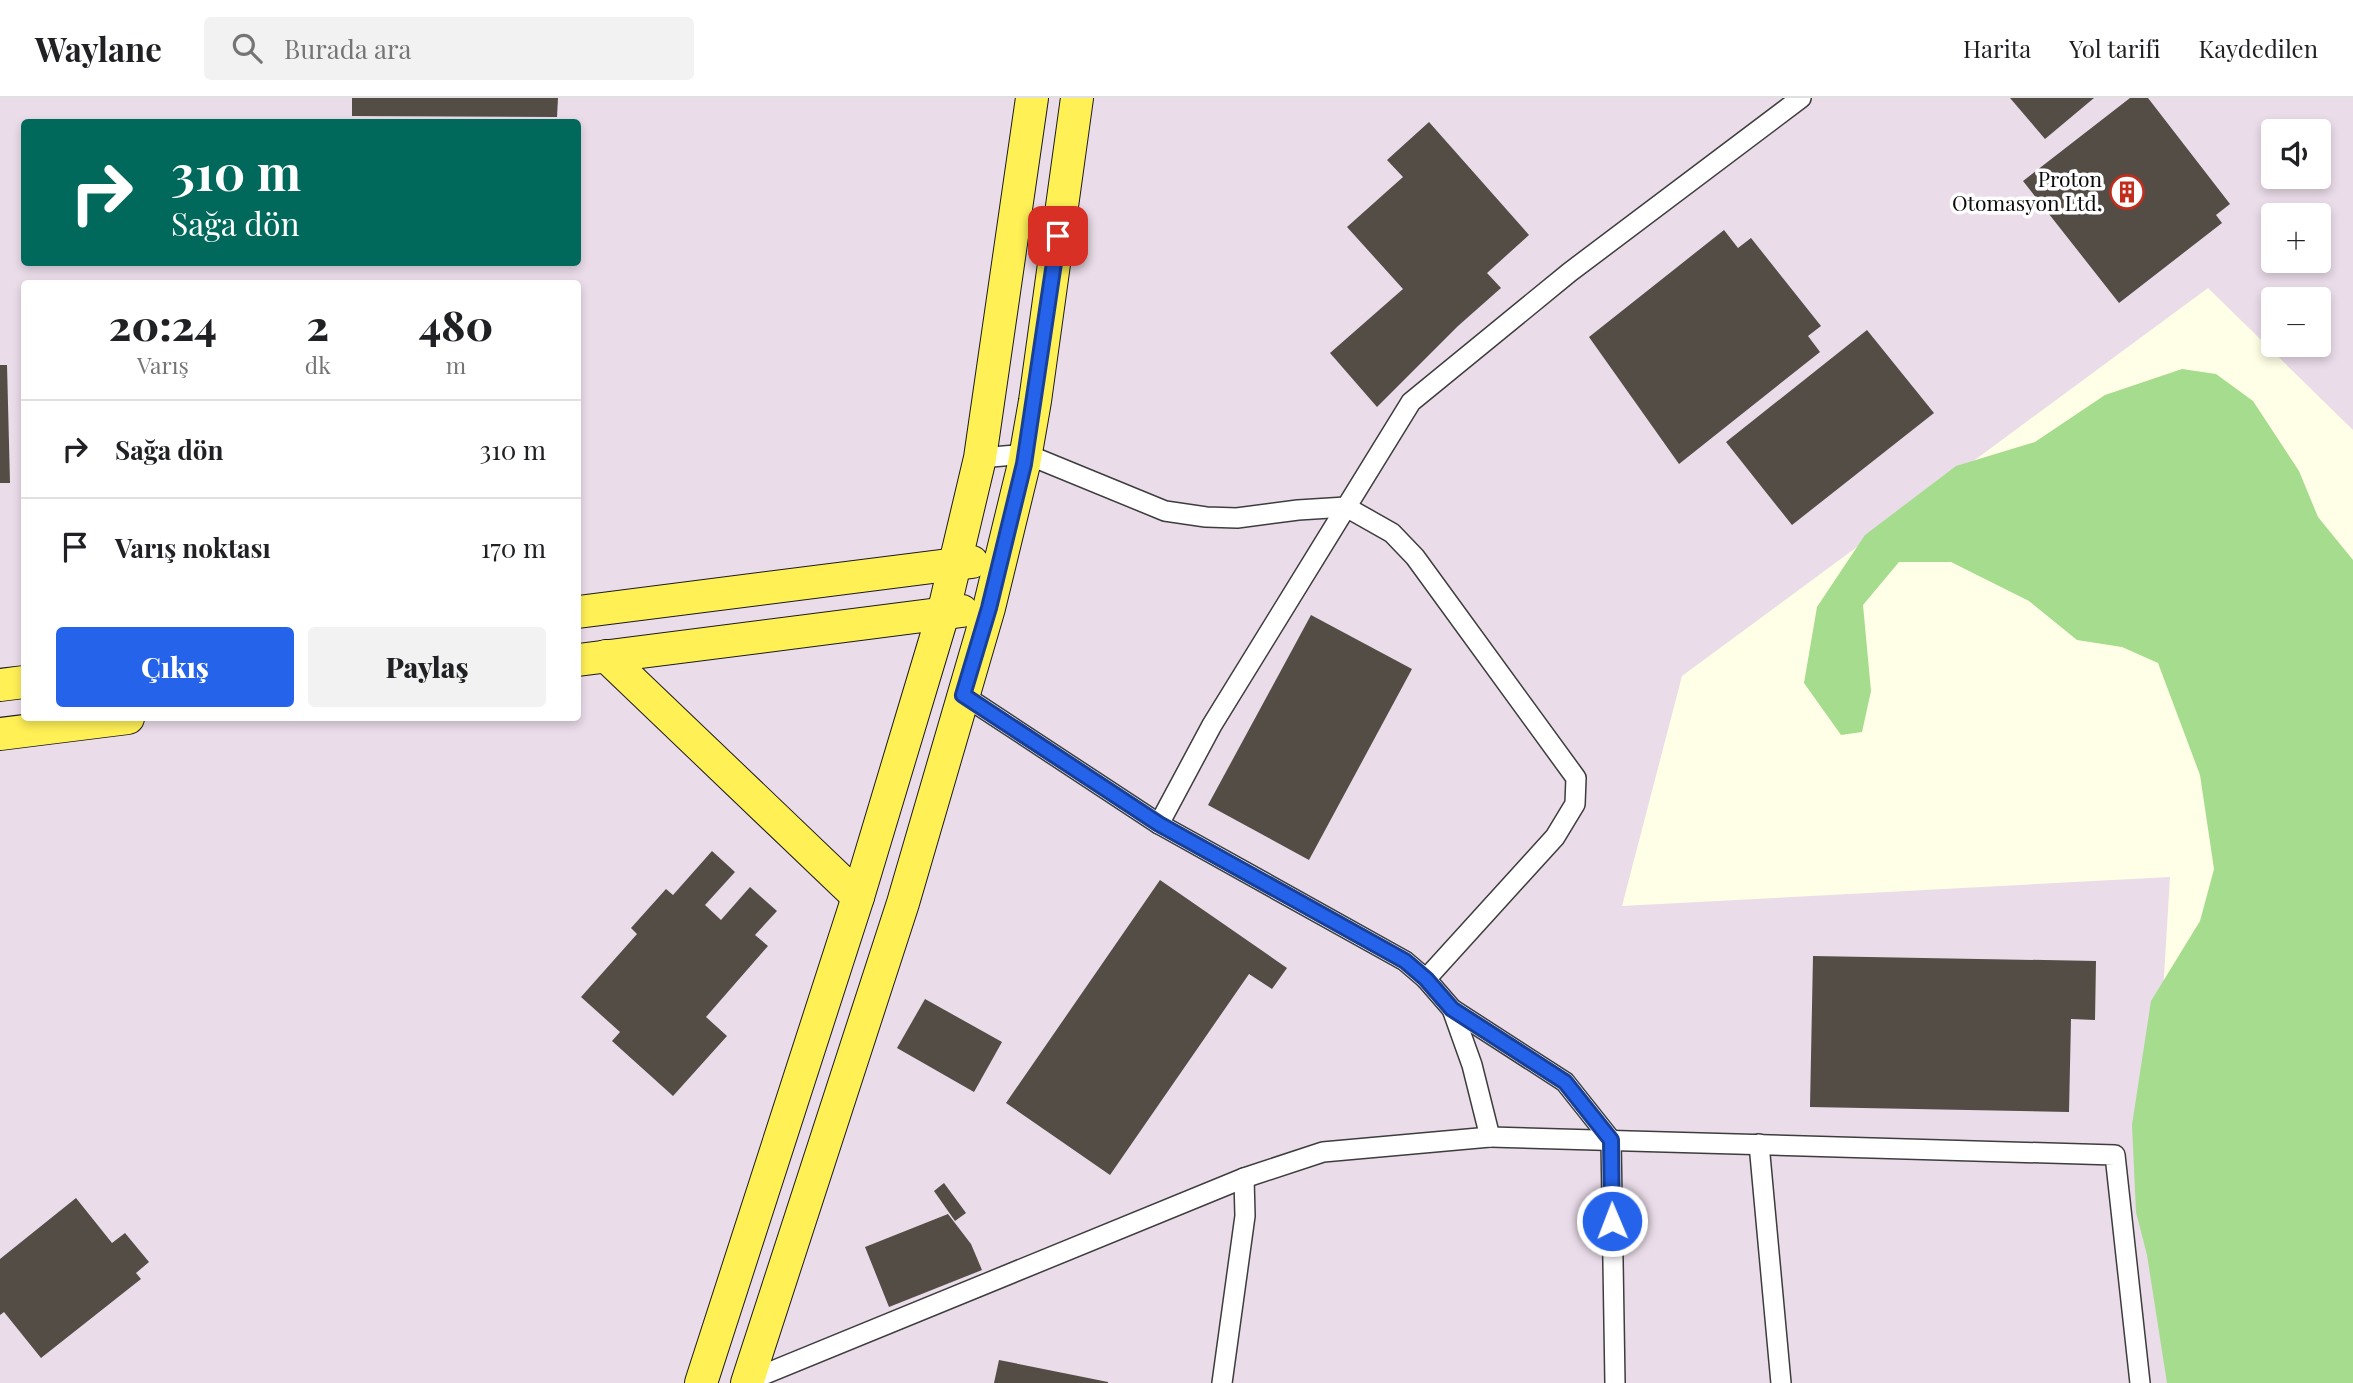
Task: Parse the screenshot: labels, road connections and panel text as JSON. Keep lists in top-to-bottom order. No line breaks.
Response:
{"places":{"building":["Proton Otomasyon Ltd."]},"page":{"header":"Waylane","search":"Burada ara","nav":["Harita","Yol tarifi","Kaydedilen"],"map_buttons":["+","−"],"turn":["310 m","Sağa dön"],"eta":["20:24","Varış","2","dk","480","m"],"list":[{"name":"Sağa dön","value":"310 m"},{"name":"Varış noktası","value":"170 m"}],"buttons":["Çıkış","Paylaş"]}}
